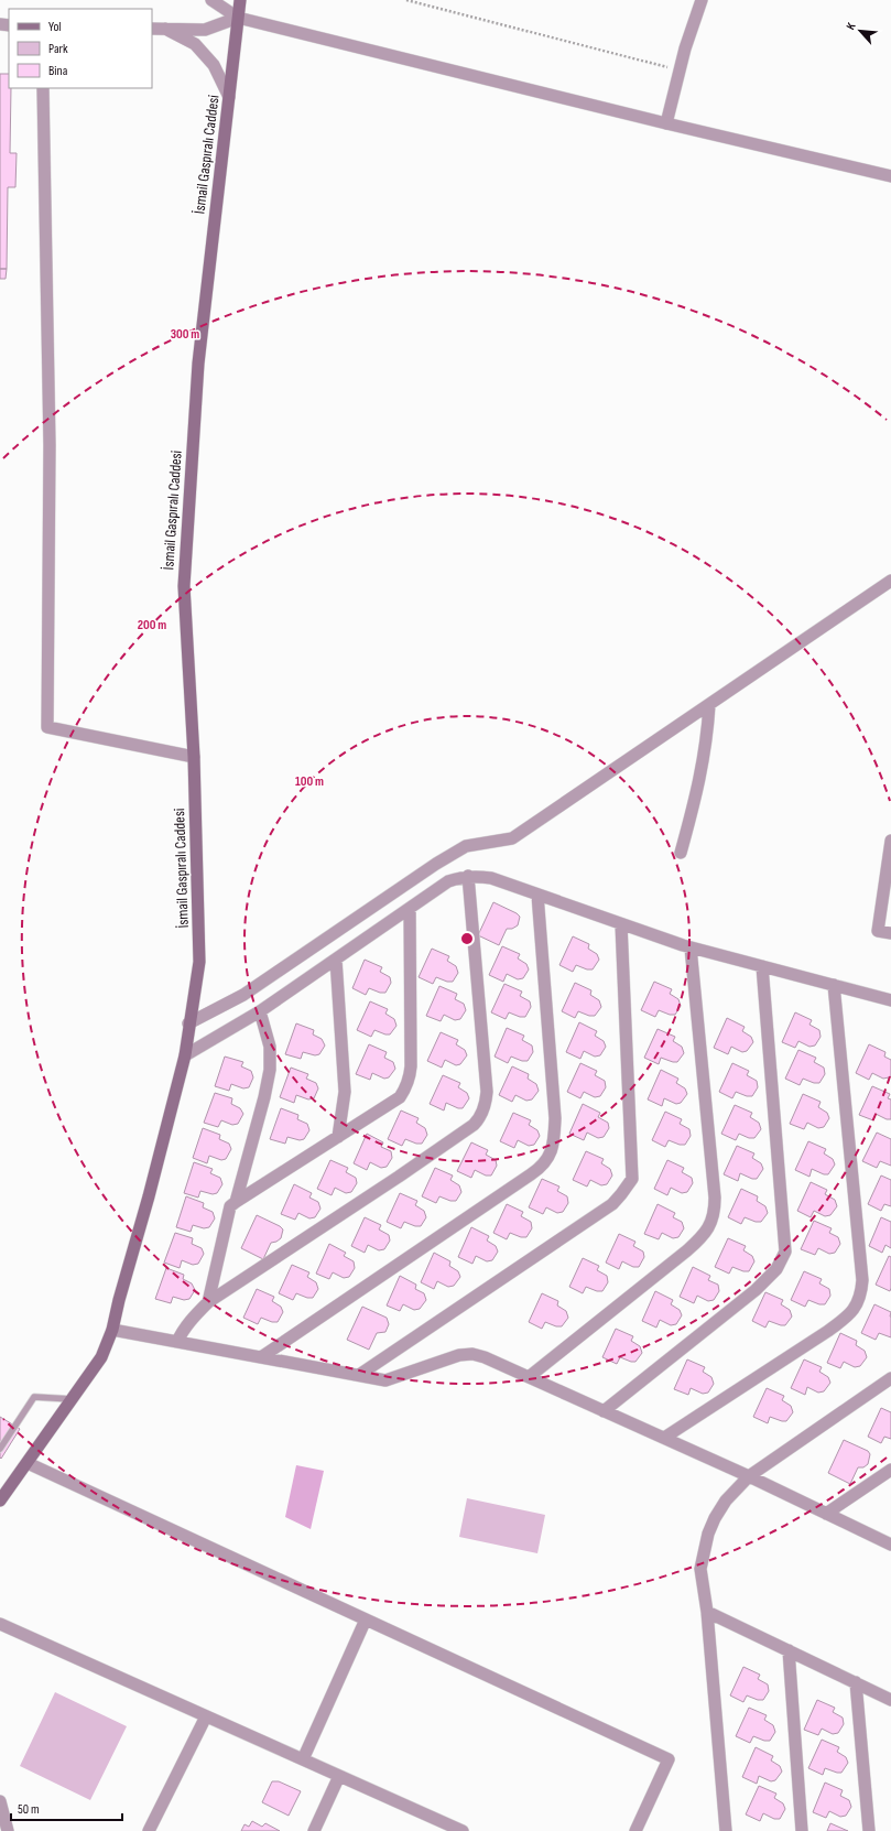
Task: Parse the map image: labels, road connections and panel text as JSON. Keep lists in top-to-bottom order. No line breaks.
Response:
{"streets":{"main road":["İsmail Gaspıralı Caddesi"]},"legend":["Yol","Park","Bina"],"scale_bar":"50 m","north":"top left","rings":["300 m","200 m","100 m"]}
